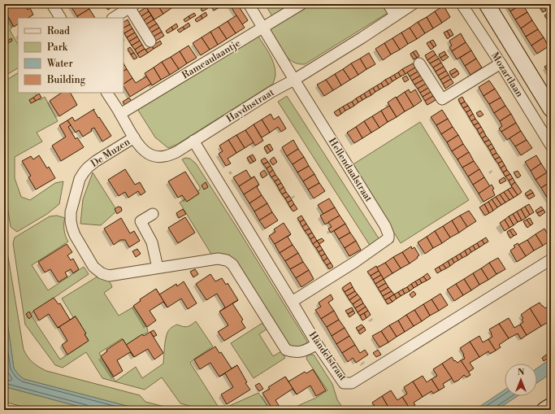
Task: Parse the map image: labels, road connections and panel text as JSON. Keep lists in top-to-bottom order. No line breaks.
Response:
{"streets":{"street":["Rameaulaantje","Mozartlaan","Haydnstraat","De Muzen","Hellendaalstraat","Händelstraat"]},"crossings":[["Rameaulaantje","Haydnstraat"],["Rameaulaantje","Hellendaalstraat"],["Haydnstraat","De Muzen"],["Haydnstraat","Hellendaalstraat"],["Haydnstraat","Händelstraat"],["De Muzen","Händelstraat"],["Hellendaalstraat","Händelstraat"]],"legend":["Road","Park","Water","Building"],"north":"top"}
